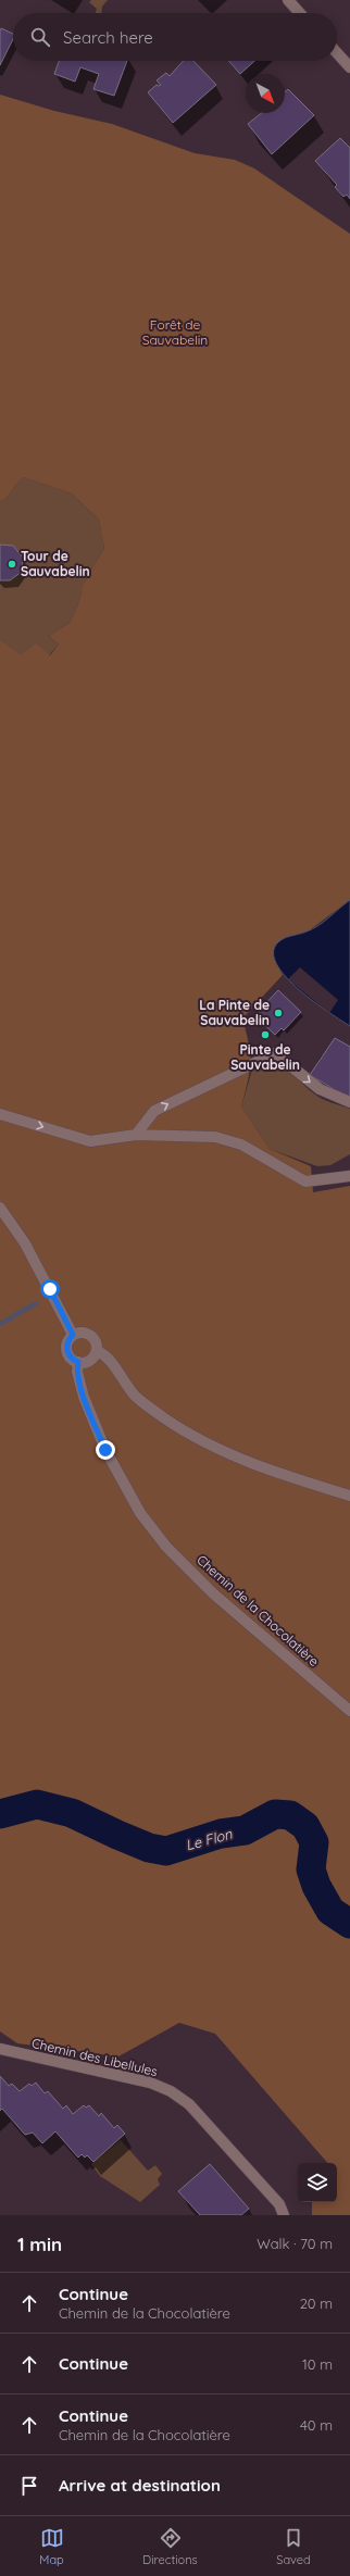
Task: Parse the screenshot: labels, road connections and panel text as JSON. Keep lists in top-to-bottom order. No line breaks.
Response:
{"streets":{"street":["Chemin de la Chocolatière","Chemin des Libellules"]},"water":["Le Flon"],"parks":["Forêt de Sauvabelin"],"places":["Tour de Sauvabelin","La Pinte de Sauvabelin","Pinte de Sauvabelin"],"north":"bottom right","page":{"search":"Search here","heading":["1 min","Walk · 70 m"],"list":[["Continue","Chemin de la Chocolatière","20 m"],["Continue","10 m"],["Continue","Chemin de la Chocolatière","40 m"],"Arrive at destination"],"nav":["Map","Directions","Saved"]}}
